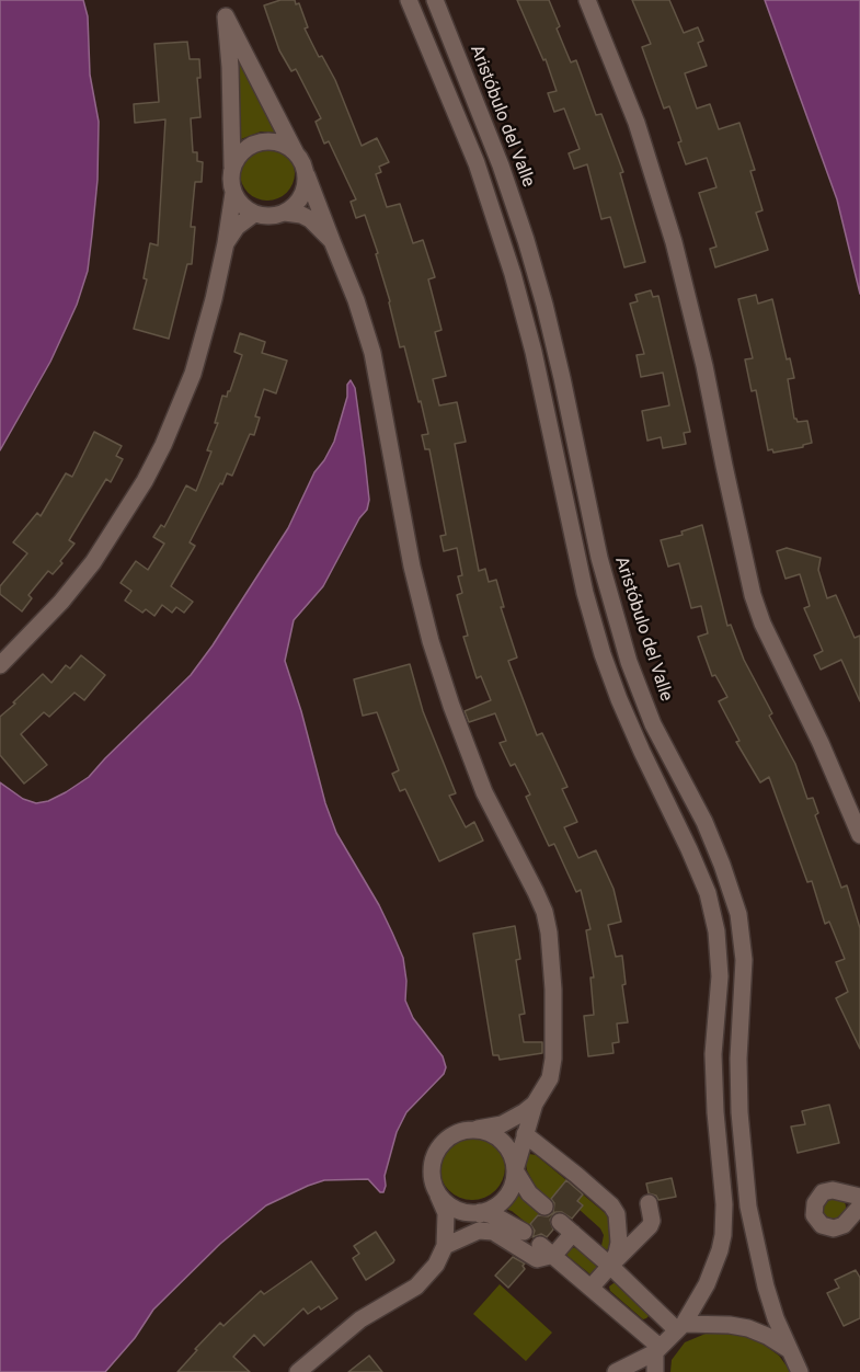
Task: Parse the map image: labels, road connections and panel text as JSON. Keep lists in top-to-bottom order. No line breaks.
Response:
{"streets":{"street":["Aristóbulo del Valle"]}}
